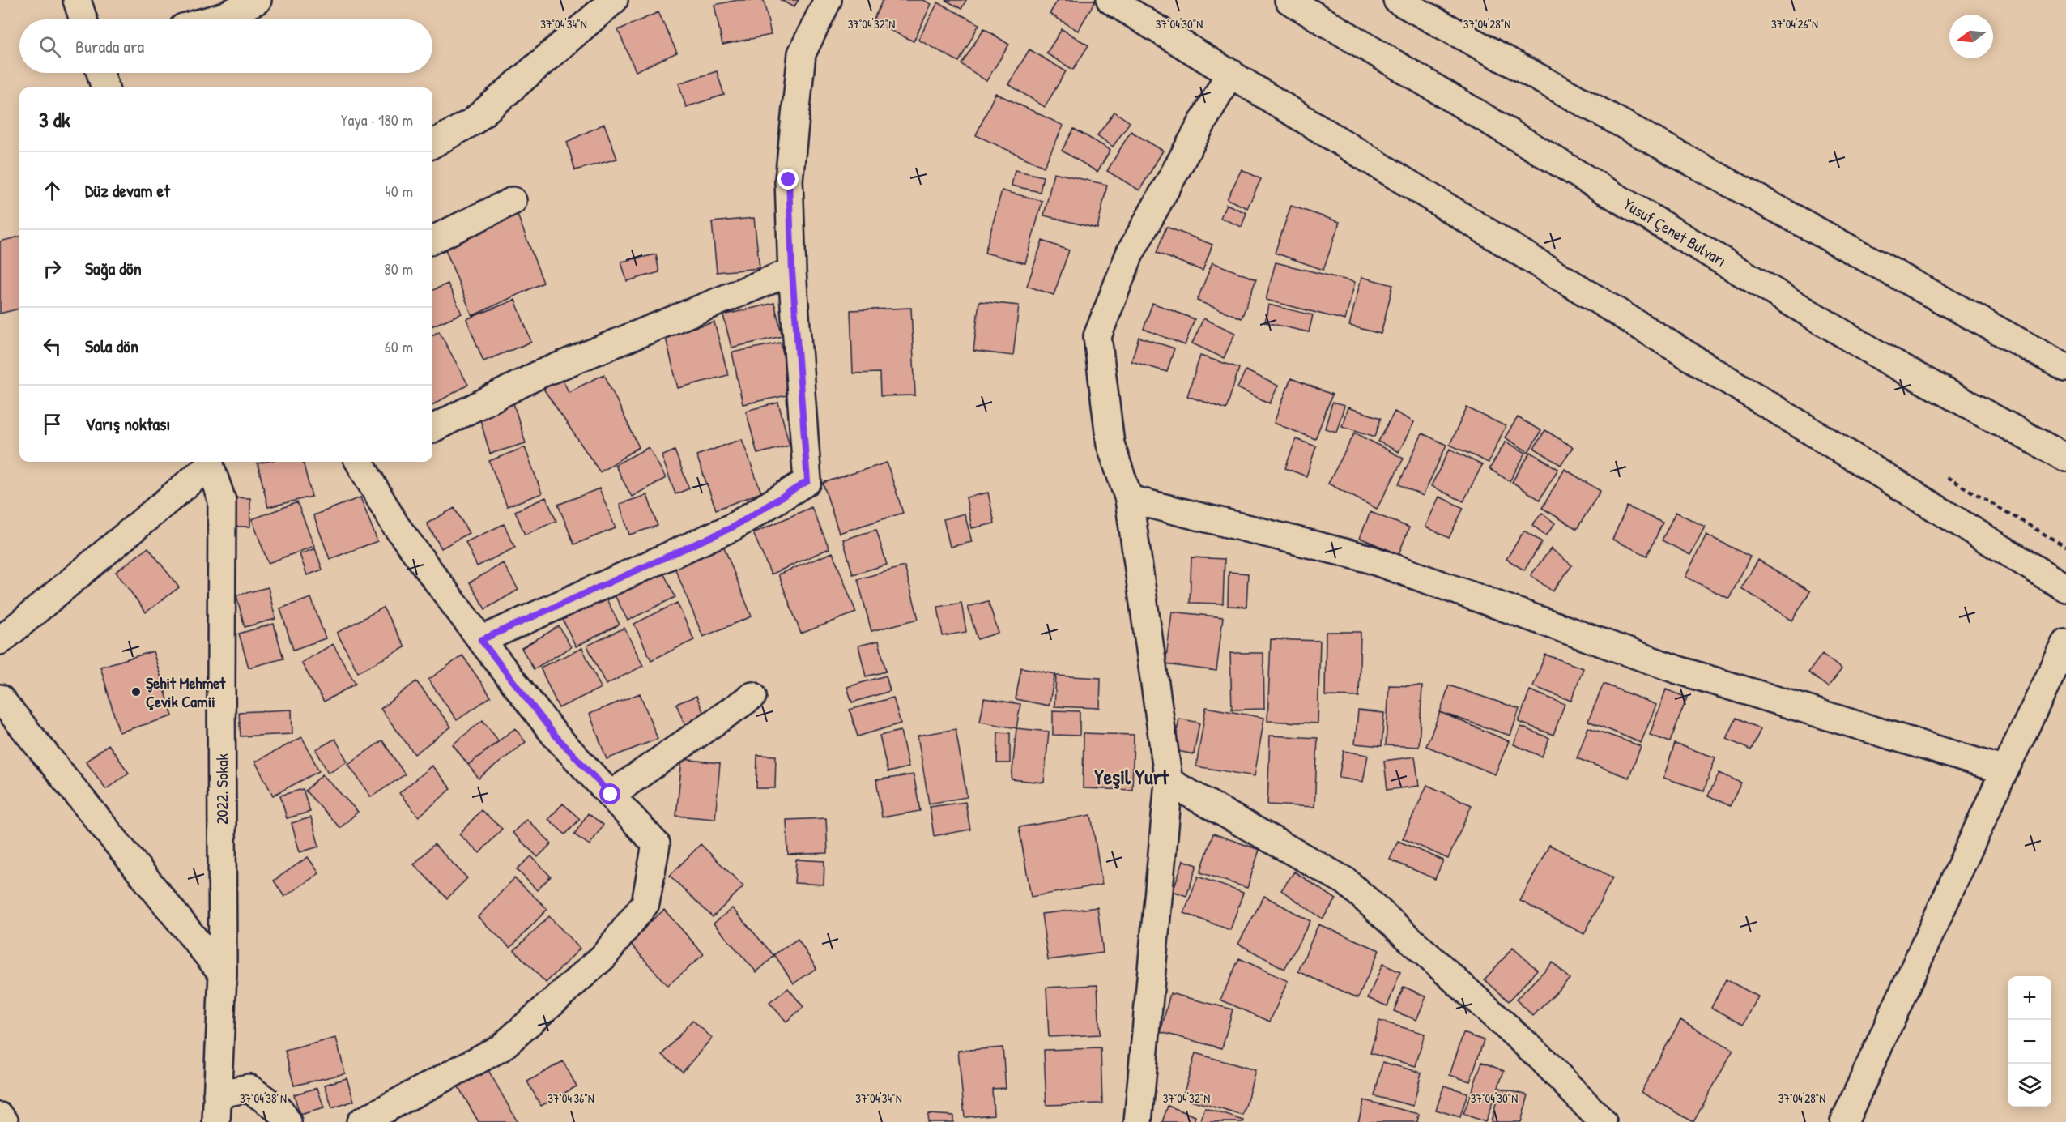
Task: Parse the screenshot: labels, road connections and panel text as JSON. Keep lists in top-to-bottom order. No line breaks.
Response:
{"streets":{"main road":["Yusuf Çenet Bulvarı","2022. Sokak"]},"districts":["Yeşil Yurt"],"places":["Şehit Mehmet Çevik Camii"],"north":"left","page":{"search":"Burada ara","heading":["3 dk","Yaya · 180 m"],"list":[["Düz devam et","40 m"],["Sağa dön","80 m"],["Sola dön","60 m"],"Varış noktası"],"map_buttons":["+","−"]},"coordinates":["37°04'34\"N","37°04'32\"N","37°04'30\"N","37°04'28\"N","37°04'26\"N","37°04'38\"N","37°04'36\"N"]}
